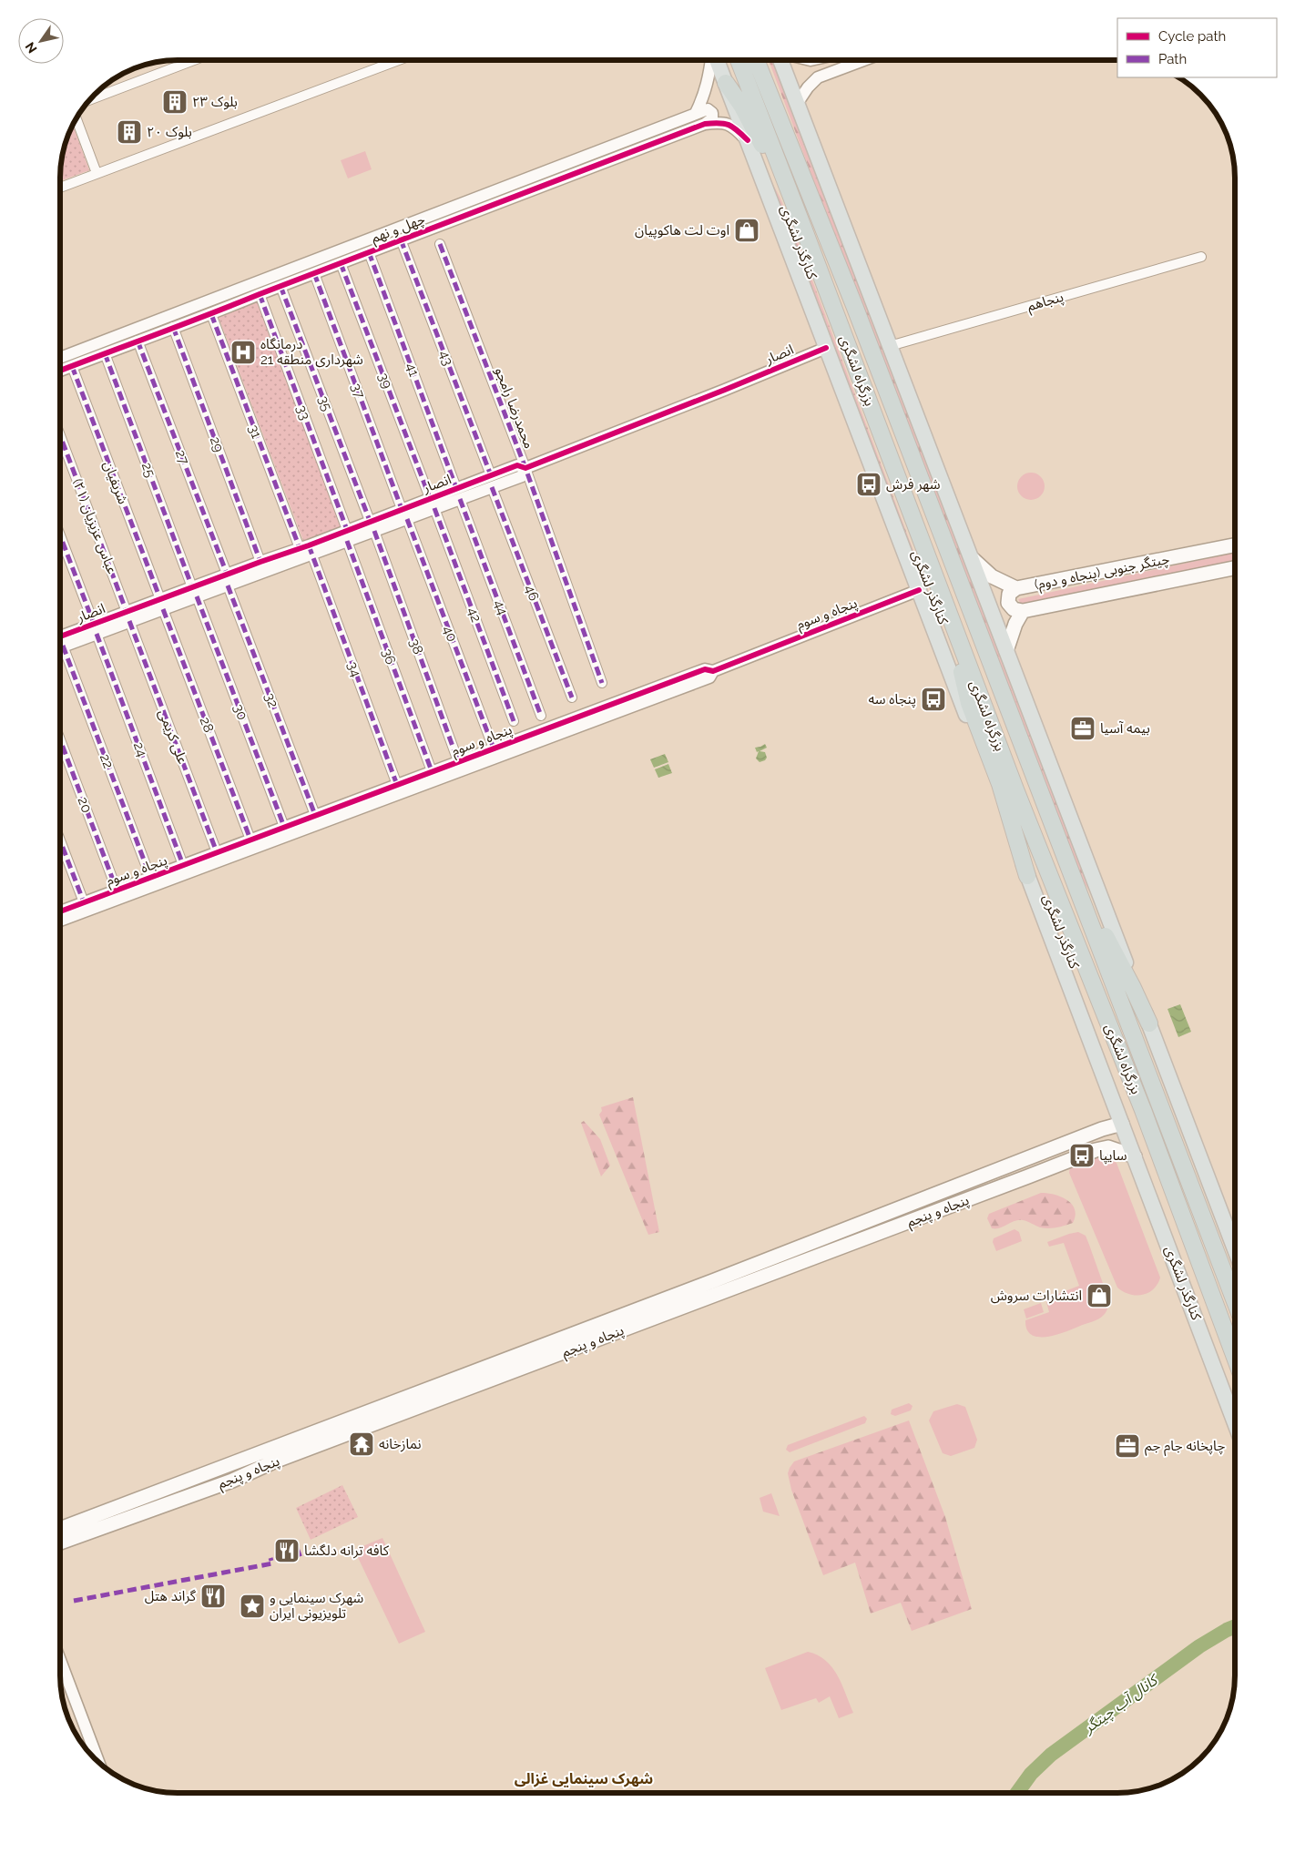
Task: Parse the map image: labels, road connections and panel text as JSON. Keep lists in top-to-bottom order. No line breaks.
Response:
{"streets":{"highway":["بزرگراه لشگری"],"main road":["کنارگذر لشگری","چیتگر جنوبی (پنجاه و دوم)","پنجاه و پنجم"],"street":["چهل و نهم","پنجاهم","انصار","43","41","39","37","35","محمدرضا رامجو","33","31","29","27","25","شریفیان","عباس عزیزیان (۲۱)","46","44","پنجاه و سوم","42","40","38","36","34","32","30","28","علی کریمی","24","22","20"]},"crossings":[["چهل و نهم","کنارگذر لشگری"],["چهل و نهم","43"],["چهل و نهم","41"],["چهل و نهم","39"],["چهل و نهم","37"],["چهل و نهم","35"],["چهل و نهم","33"],["چهل و نهم","31"],["چهل و نهم","29"],["چهل و نهم","27"],["چهل و نهم","25"],["چهل و نهم","شریفیان"],["کنارگذر لشگری","انصار"],["کنارگذر لشگری","پنجاه و سوم"],["کنارگذر لشگری","پنجاه و پنجم"],["انصار","43"],["انصار","41"],["انصار","39"],["انصار","37"],["انصار","35"],["انصار","محمدرضا رامجو"],["انصار","33"],["انصار","31"],["انصار","29"],["انصار","27"],["انصار","25"],["انصار","شریفیان"],["انصار","عباس عزیزیان (۲۱)"],["انصار","46"],["انصار","44"],["انصار","42"],["انصار","40"],["انصار","38"],["انصار","36"],["انصار","34"],["انصار","32"],["انصار","30"],["انصار","28"],["انصار","علی کریمی"],["انصار","24"],["43","46"],["41","44"],["39","42"],["37","40"],["35","38"],["33","36"],["31","34"],["27","32"],["25","30"],["شریفیان","28"],["عباس عزیزیان (۲۱)","علی کریمی"],["پنجاه و سوم","40"],["پنجاه و سوم","38"],["پنجاه و سوم","36"],["پنجاه و سوم","34"],["پنجاه و سوم","32"],["پنجاه و سوم","30"],["پنجاه و سوم","28"],["پنجاه و سوم","علی کریمی"],["پنجاه و سوم","24"],["پنجاه و سوم","22"],["پنجاه و سوم","20"]],"districts":["شهرک سینمایی غزالی"],"water":["کانال آب چیتگر"],"places":{"building":["بلوک ۲۳","بلوک ۲۰"],"shop":["اوت لت هاکوپیان","انتشارات سروش"],"hospital":["درمانگاه شهرداری منطقه 21"],"bus stop":["شهر فرش","پنجاه سه","سایپا"],"office":["بیمه آسیا","چاپخانه جام جم"],"temple":["نمازخانه"],"restaurant":["کافه ترانه دلگشا","گراند هتل"],"place":["شهرک سینمایی و تلویزیونی ایران"]},"legend":["Cycle path","Path"],"north":"bottom left"}
